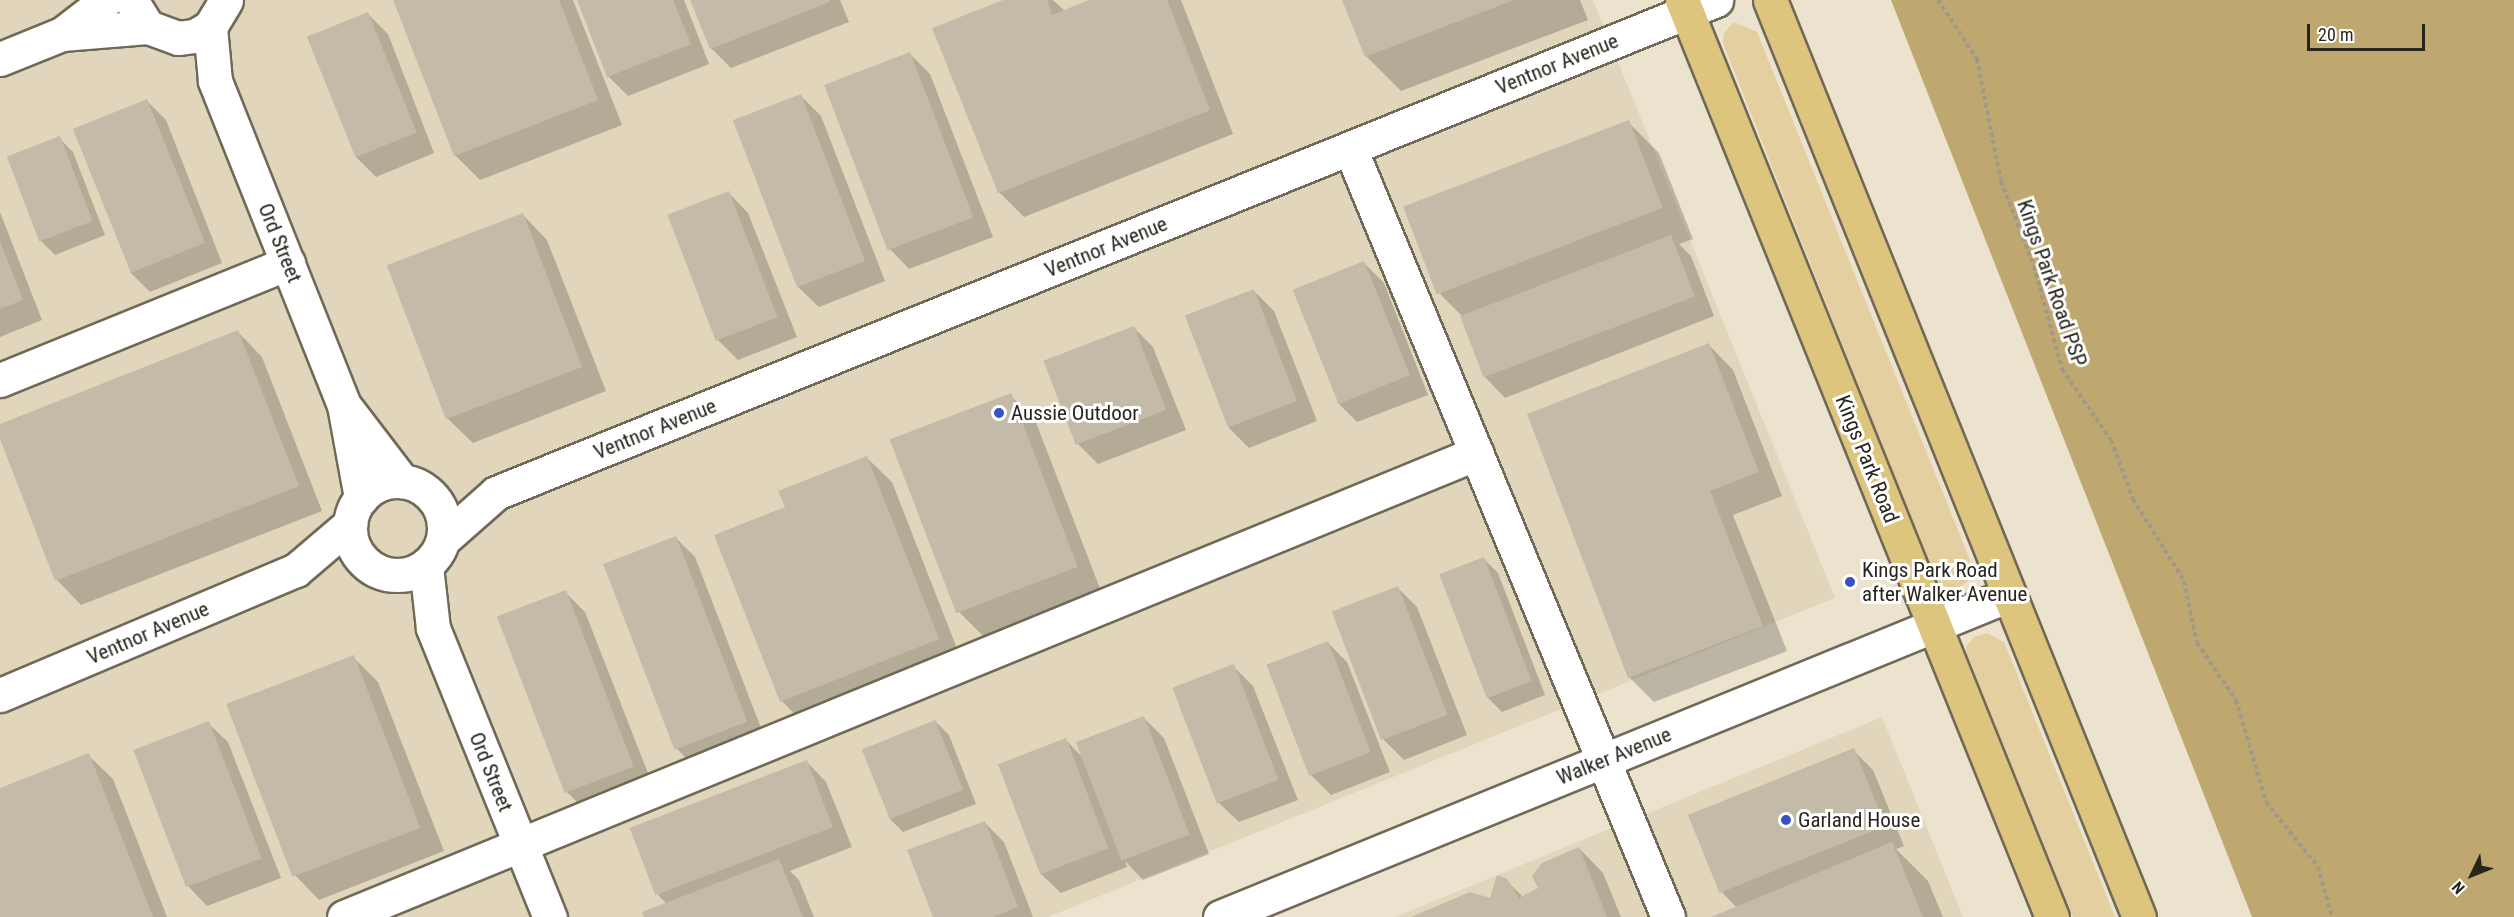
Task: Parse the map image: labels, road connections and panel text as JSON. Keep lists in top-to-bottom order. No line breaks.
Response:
{"streets":{"main road":["Kings Park Road"],"street":["Ventnor Avenue","Ord Street","Walker Avenue"],"path":["Kings Park Road PSP"]},"crossings":[["Ventnor Avenue","Ord Street"],["Ventnor Avenue","Kings Park Road"],["Kings Park Road","Walker Avenue"]],"places":["Aussie Outdoor","Kings Park Road after Walker Avenue","Garland House"],"scale_bar":"20 m","north":"bottom left"}
